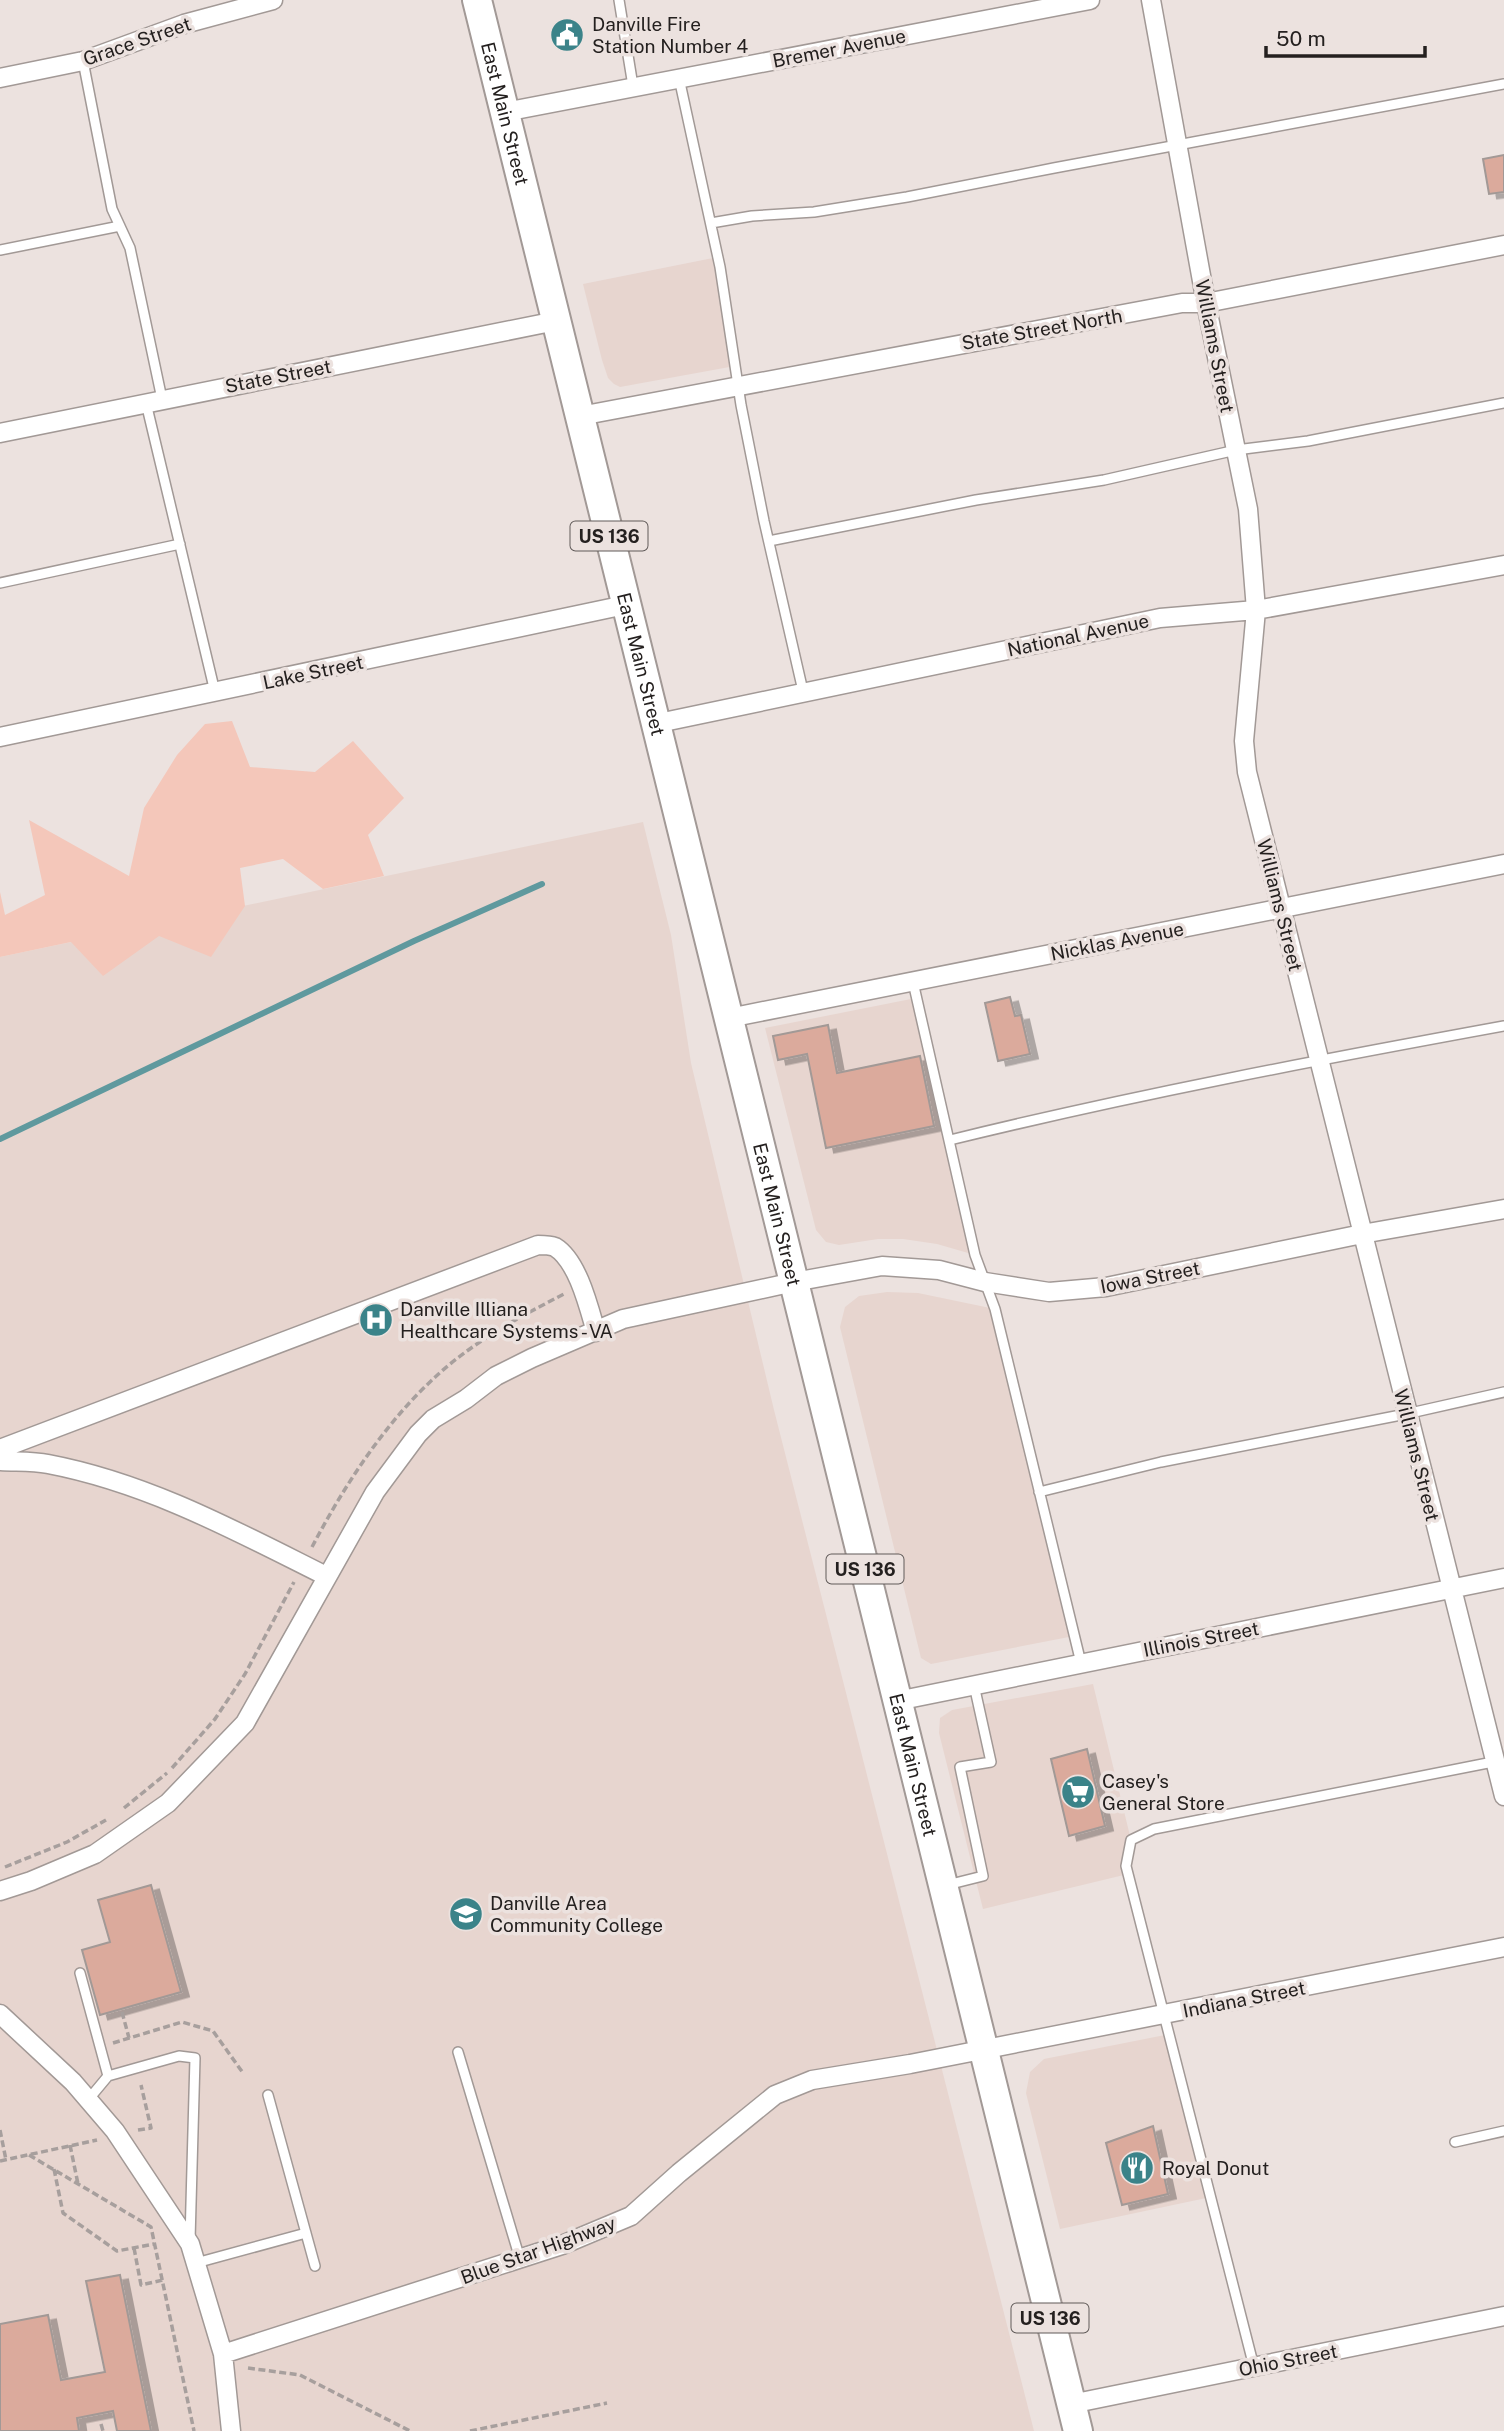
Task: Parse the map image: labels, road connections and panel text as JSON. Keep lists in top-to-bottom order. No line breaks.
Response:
{"streets":{"main road":["East Main Street","US 136"],"street":["Grace Street","Bremer Avenue","State Street North","Williams Street","State Street","National Avenue","Lake Street","Nicklas Avenue","Iowa Street","Illinois Street","Indiana Street","Blue Star Highway","Ohio Street"]},"crossings":[["Bremer Avenue","East Main Street"],["East Main Street","State Street North"],["East Main Street","State Street"],["East Main Street","National Avenue"],["East Main Street","Lake Street"],["East Main Street","Nicklas Avenue"],["East Main Street","Iowa Street"],["East Main Street","Illinois Street"],["East Main Street","Indiana Street"],["East Main Street","Blue Star Highway"],["East Main Street","Ohio Street"],["State Street North","Williams Street"],["Williams Street","National Avenue"],["Williams Street","Nicklas Avenue"],["Williams Street","Iowa Street"],["Williams Street","Illinois Street"],["Indiana Street","Blue Star Highway"]],"places":{"public building":["Danville Fire Station Number 4"],"hospital":["Danville Illiana Healthcare Systems - VA"],"supermarket":["Casey's General Store"],"school or university":["Danville Area Community College"],"restaurant":["Royal Donut"]},"scale_bar":"50 m"}
